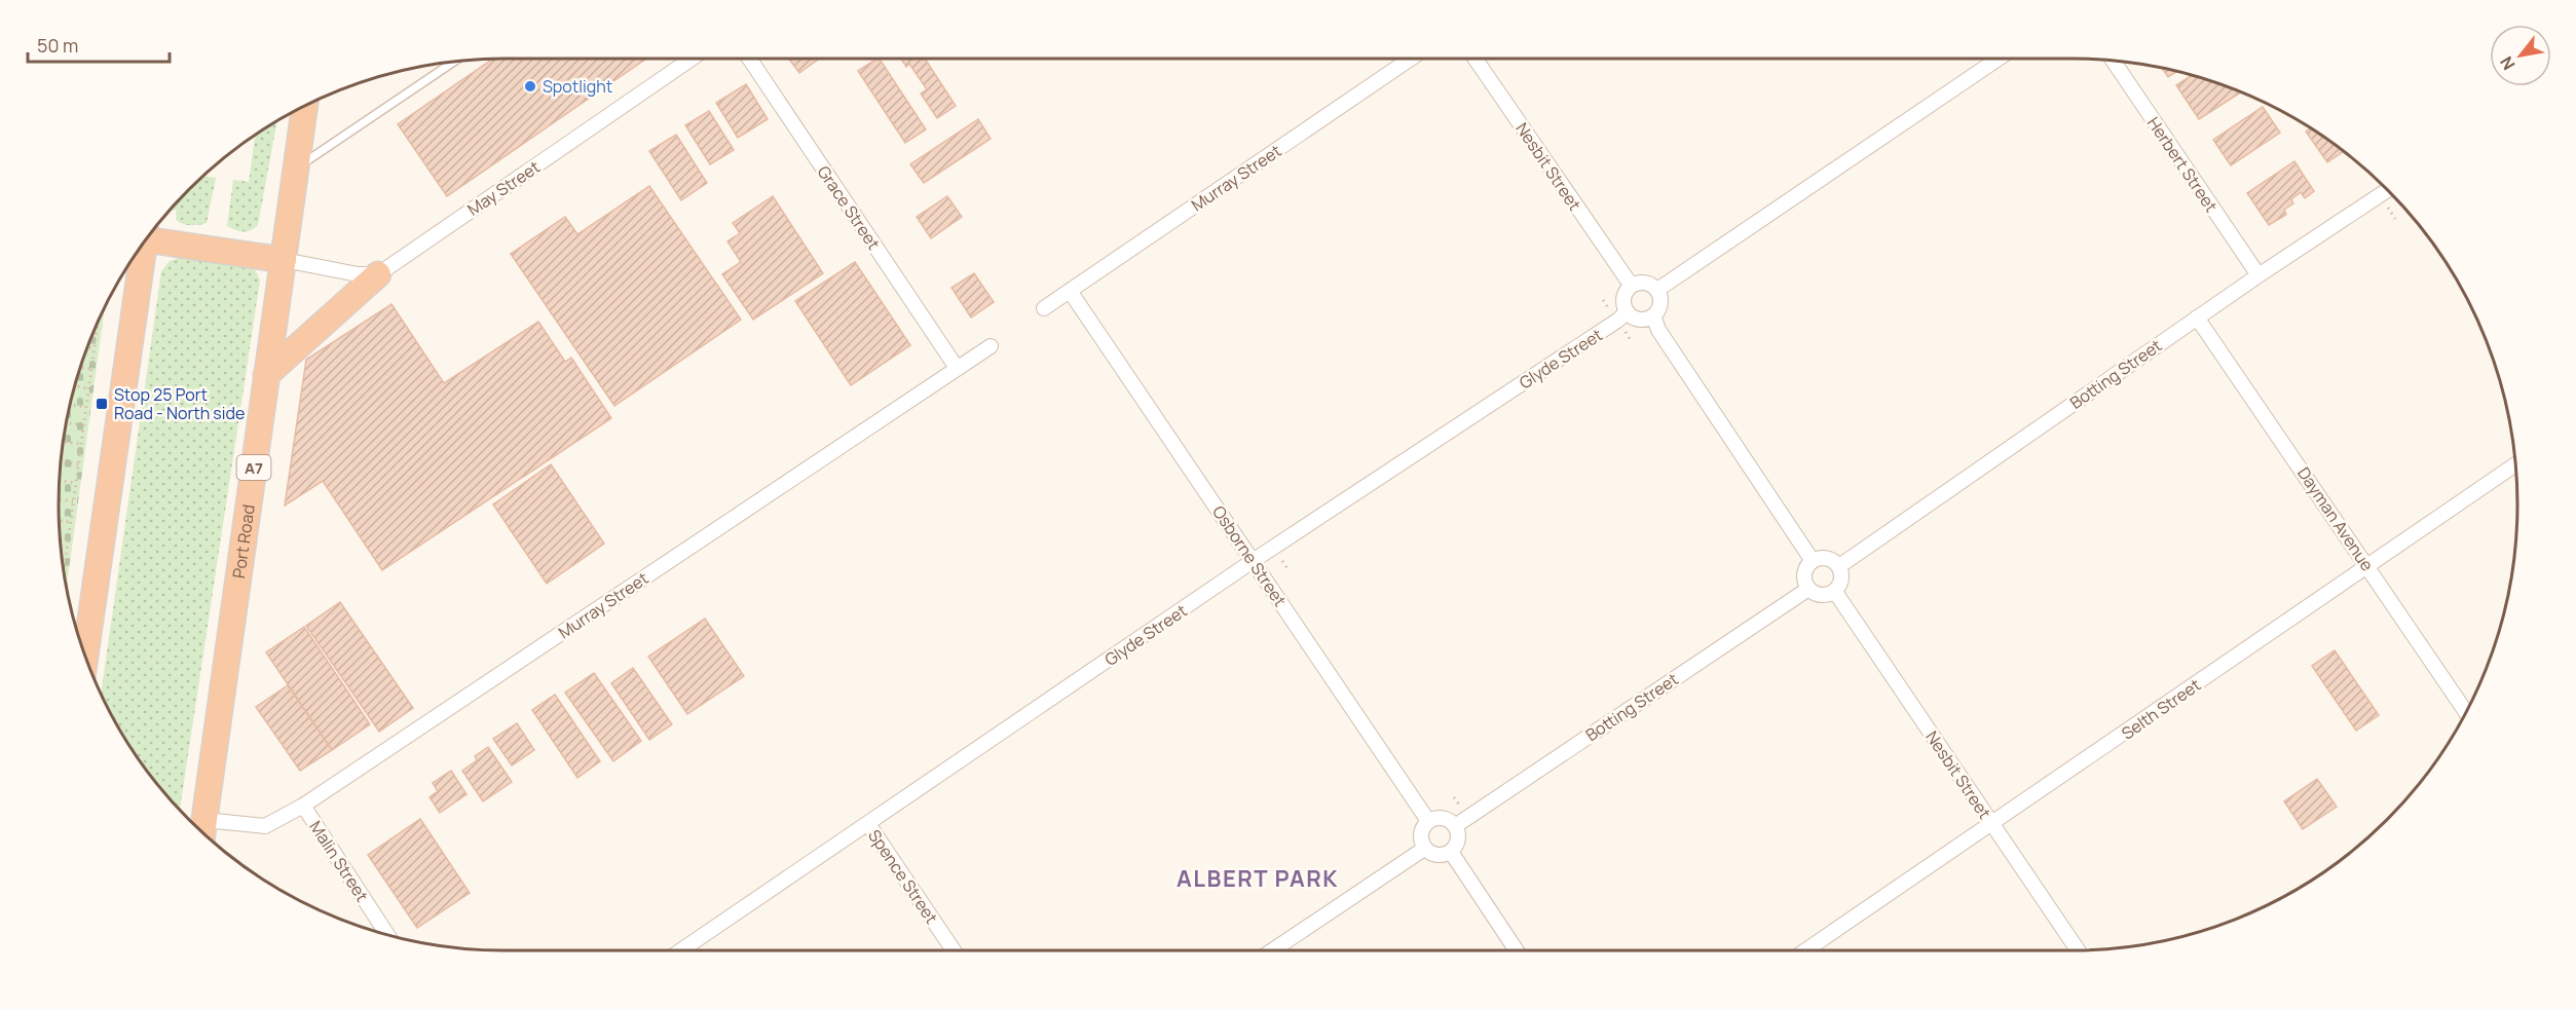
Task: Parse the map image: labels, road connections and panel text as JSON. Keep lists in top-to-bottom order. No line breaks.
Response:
{"streets":{"highway":["A7","Port Road"],"street":["Herbert Street","Nesbit Street","Murray Street","May Street","Grace Street","Glyde Street","Botting Street","Dayman Avenue","Osborne Street","Selth Street","Malin Street","Spence Street"]},"crossings":[["Herbert Street","Botting Street"],["Nesbit Street","Glyde Street"],["Nesbit Street","Botting Street"],["Nesbit Street","Selth Street"],["Murray Street","Grace Street"],["Murray Street","Port Road"],["Murray Street","Osborne Street"],["Murray Street","Malin Street"],["Glyde Street","Osborne Street"],["Glyde Street","Spence Street"],["Botting Street","Dayman Avenue"],["Botting Street","Osborne Street"],["Dayman Avenue","Selth Street"]],"districts":["ALBERT PARK"],"places":{"other":["Spotlight"],"transit":["Stop 25 Port Road - North side"]},"scale_bar":"50 m","north":"bottom left"}
